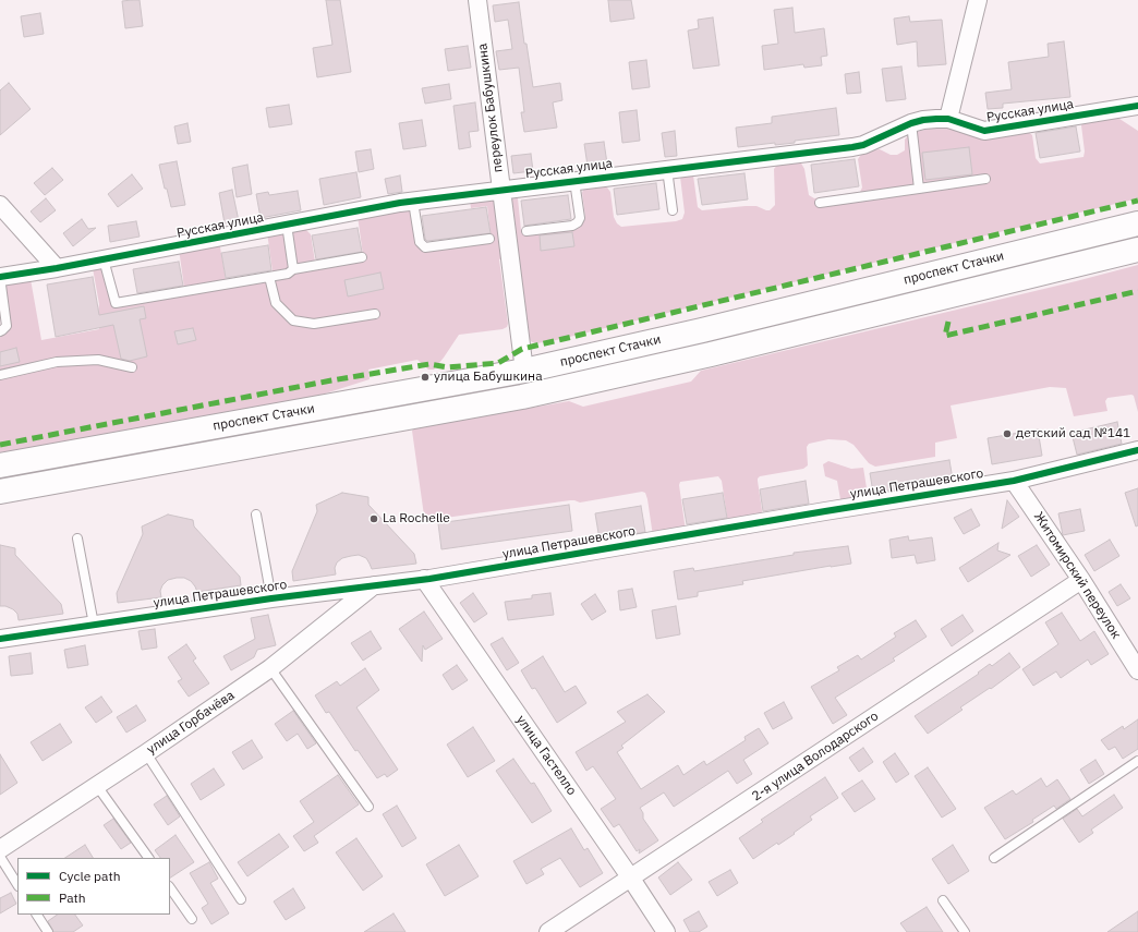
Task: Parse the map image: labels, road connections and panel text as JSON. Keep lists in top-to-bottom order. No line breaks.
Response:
{"streets":{"main road":["проспект Стачки"],"street":["переулок Бабушкина","Русская улица","улица Петрашевского","Житомирский переулок","улица Горбачёва","улица Гастелло","2-я улица Володарского"]},"crossings":[["переулок Бабушкина","Русская улица"],["переулок Бабушкина","проспект Стачки"],["улица Петрашевского","Житомирский переулок"],["улица Петрашевского","улица Горбачёва"],["улица Петрашевского","улица Гастелло"],["Житомирский переулок","2-я улица Володарского"],["улица Гастелло","2-я улица Володарского"]],"places":["улица Бабушкина","детский сад №141","La Rochelle"],"legend":["Cycle path","Path"]}
